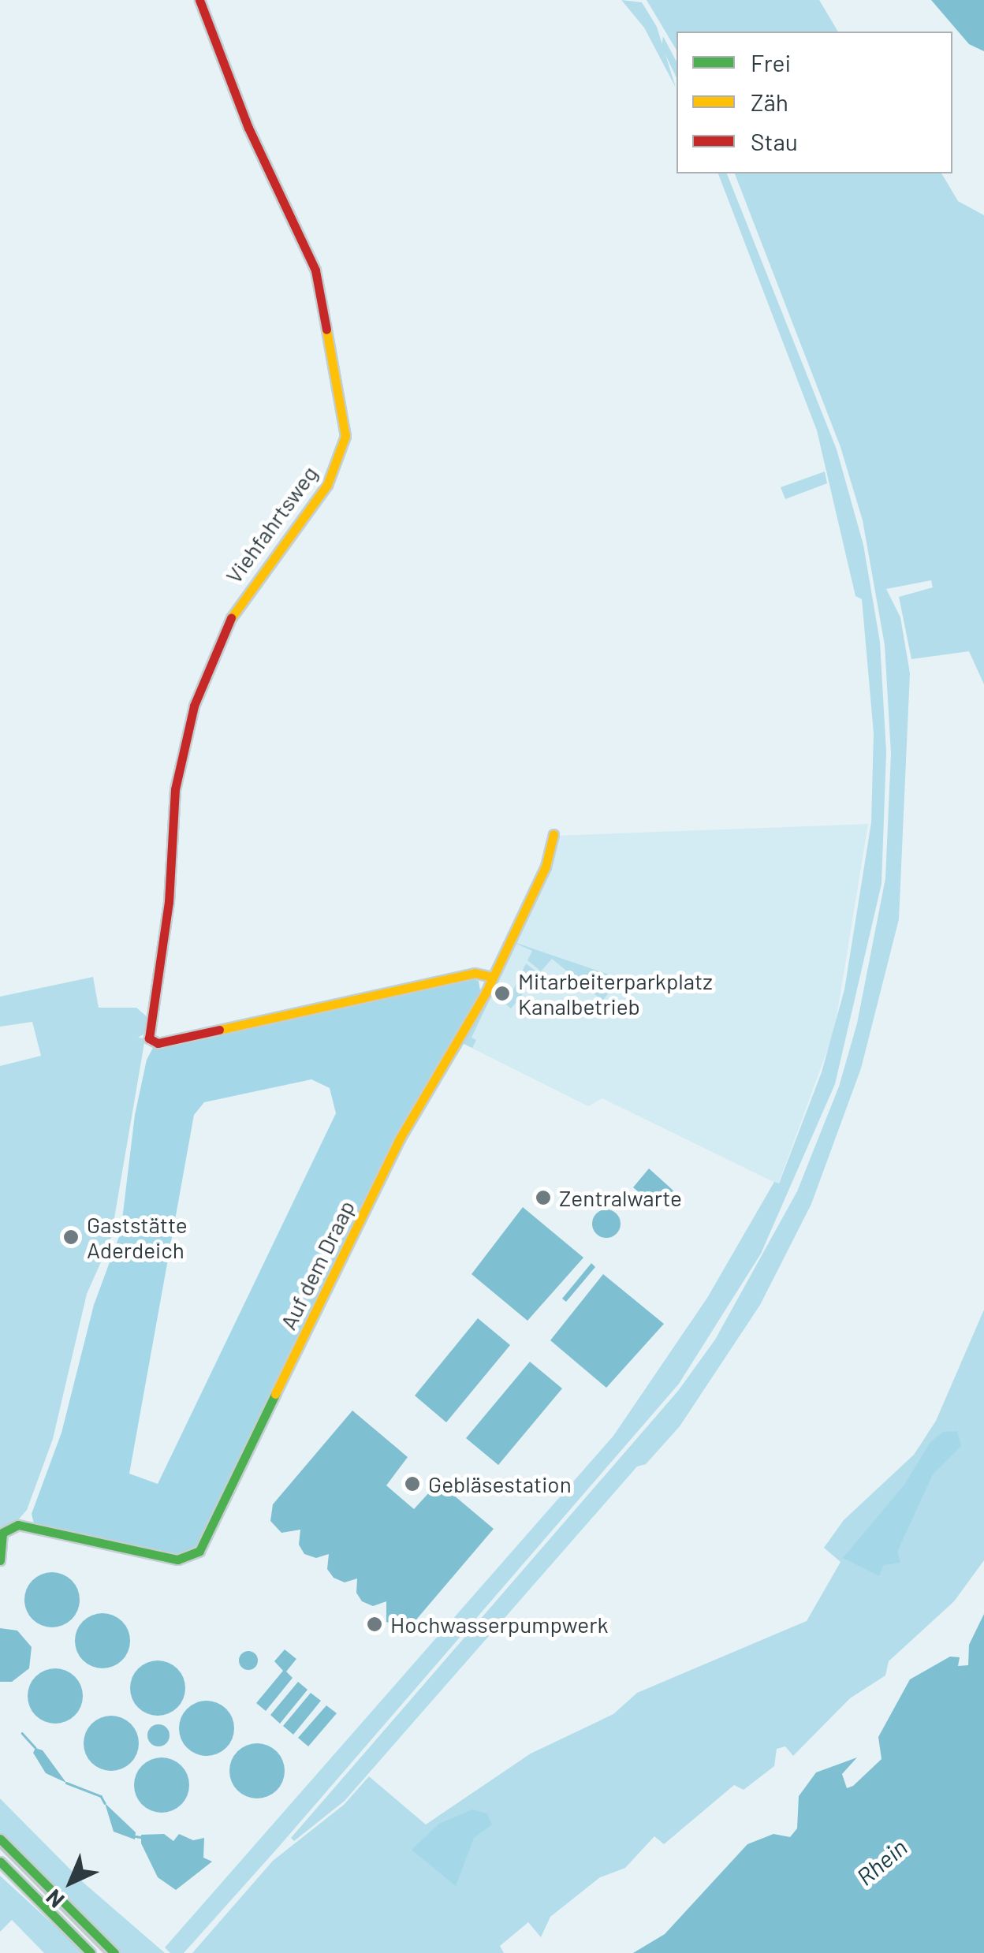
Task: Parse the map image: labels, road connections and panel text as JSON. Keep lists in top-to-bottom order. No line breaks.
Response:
{"streets":{"street":["Viehfahrtsweg","Auf dem Draap"]},"crossings":[["Viehfahrtsweg","Auf dem Draap"]],"water":["Rhein"],"places":["Mitarbeiterparkplatz Kanalbetrieb","Zentralwarte","Gaststätte Aderdeich","Gebläsestation","Hochwasserpumpwerk"],"legend":["Frei","Zäh","Stau"],"north":"bottom left"}
